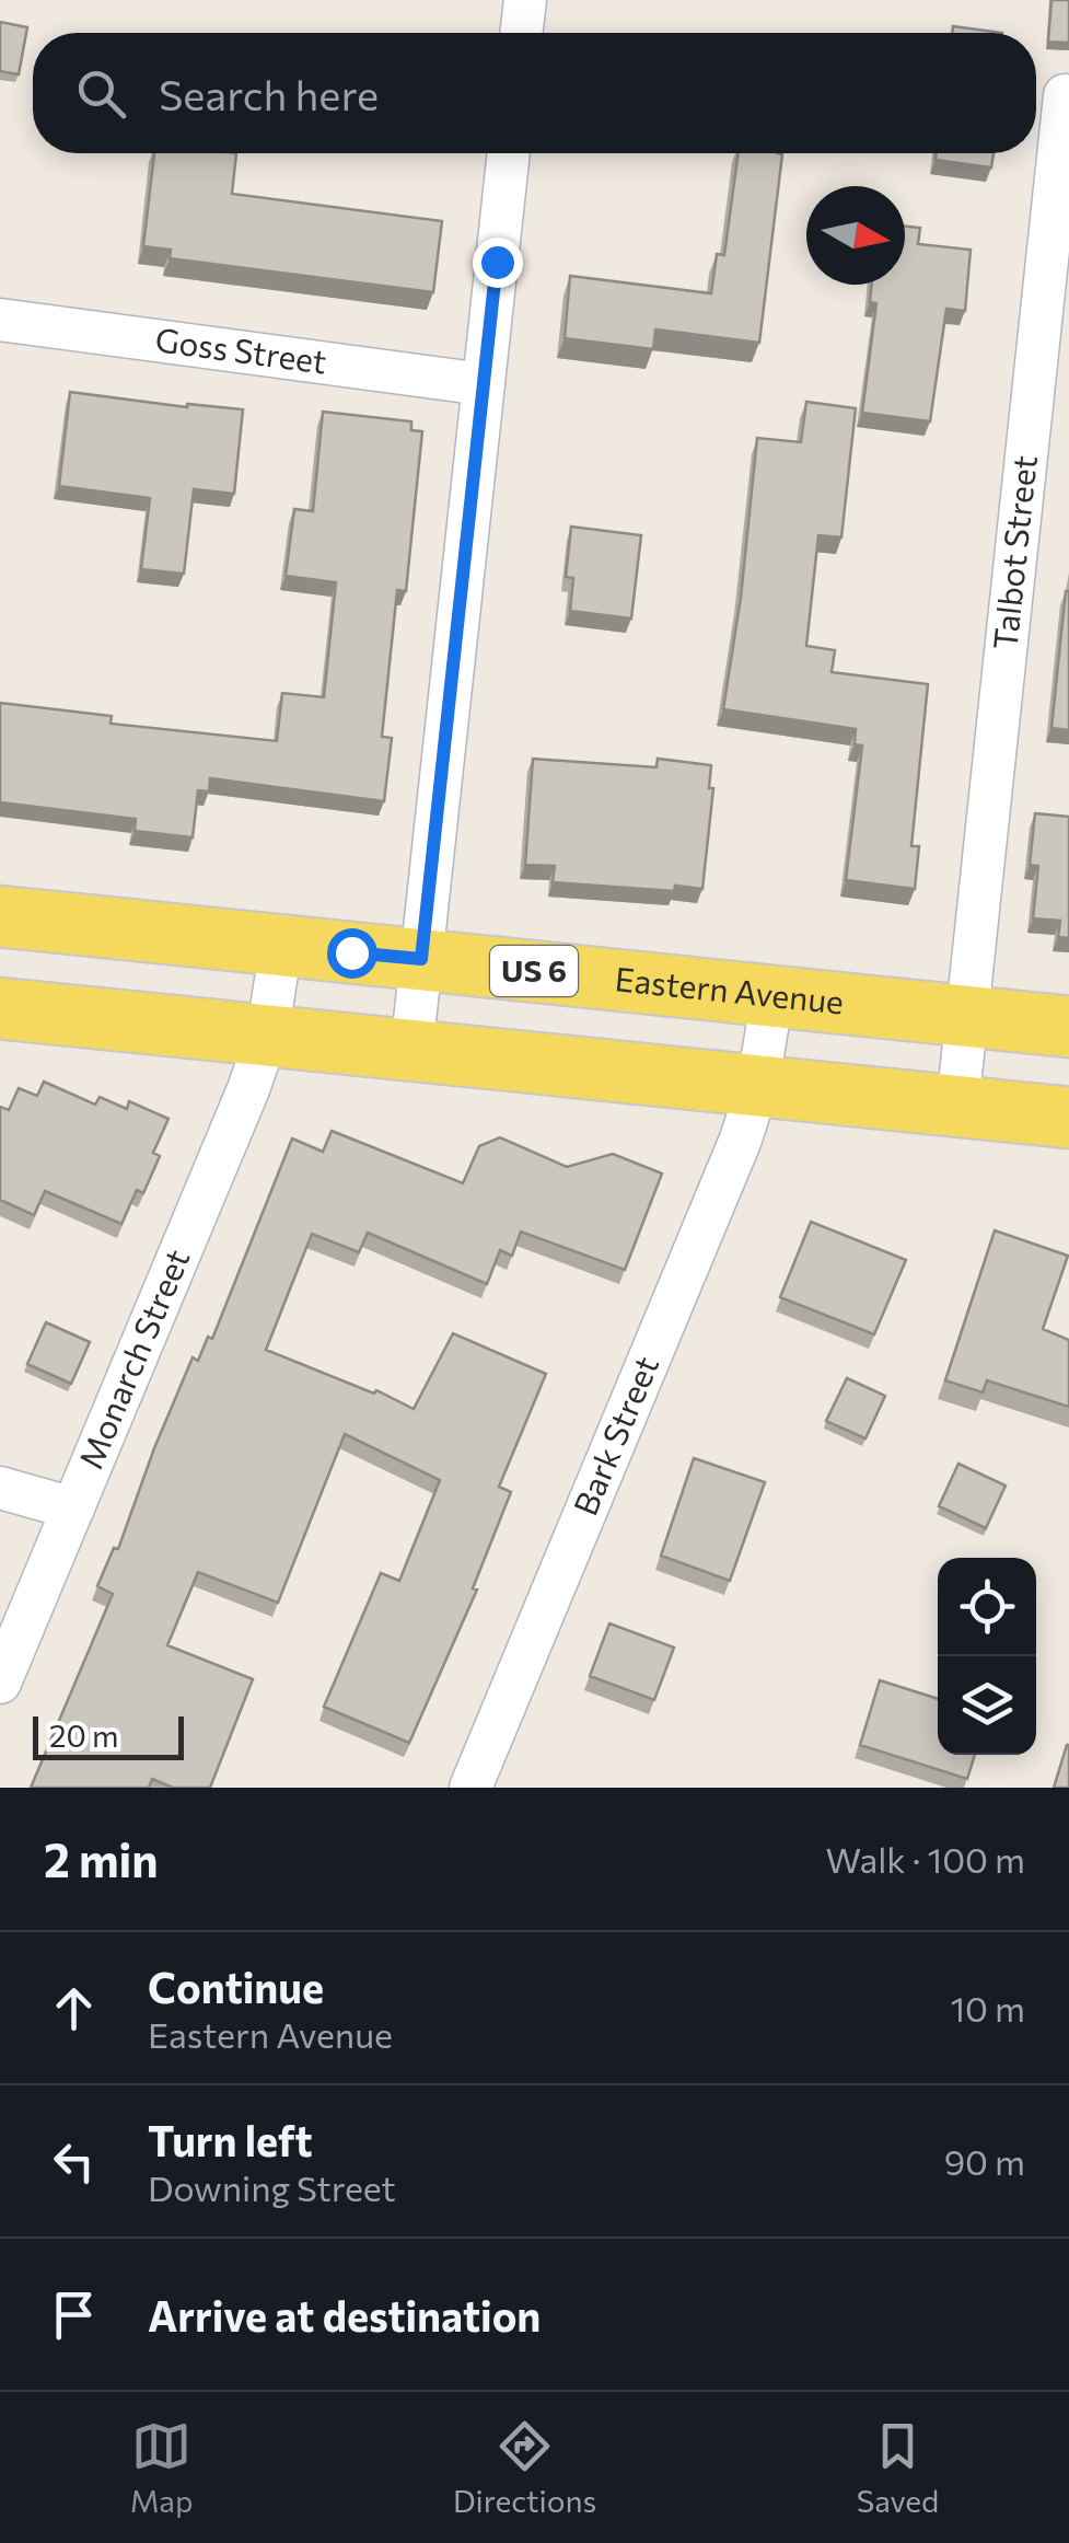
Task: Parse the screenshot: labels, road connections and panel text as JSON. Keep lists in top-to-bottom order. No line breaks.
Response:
{"streets":{"main road":["US 6","Eastern Avenue"],"street":["Goss Street","Talbot Street","Monarch Street","Bark Street"]},"crossings":[["Talbot Street","Eastern Avenue"],["Eastern Avenue","Monarch Street"],["Eastern Avenue","Bark Street"]],"scale_bar":"20 m","north":"right","page":{"search":"Search here","scale":"20 m","heading":["2 min","Walk · 100 m"],"list":[["Continue","Eastern Avenue","10 m"],["Turn left","Downing Street","90 m"],"Arrive at destination"],"nav":["Map","Directions","Saved"]}}
